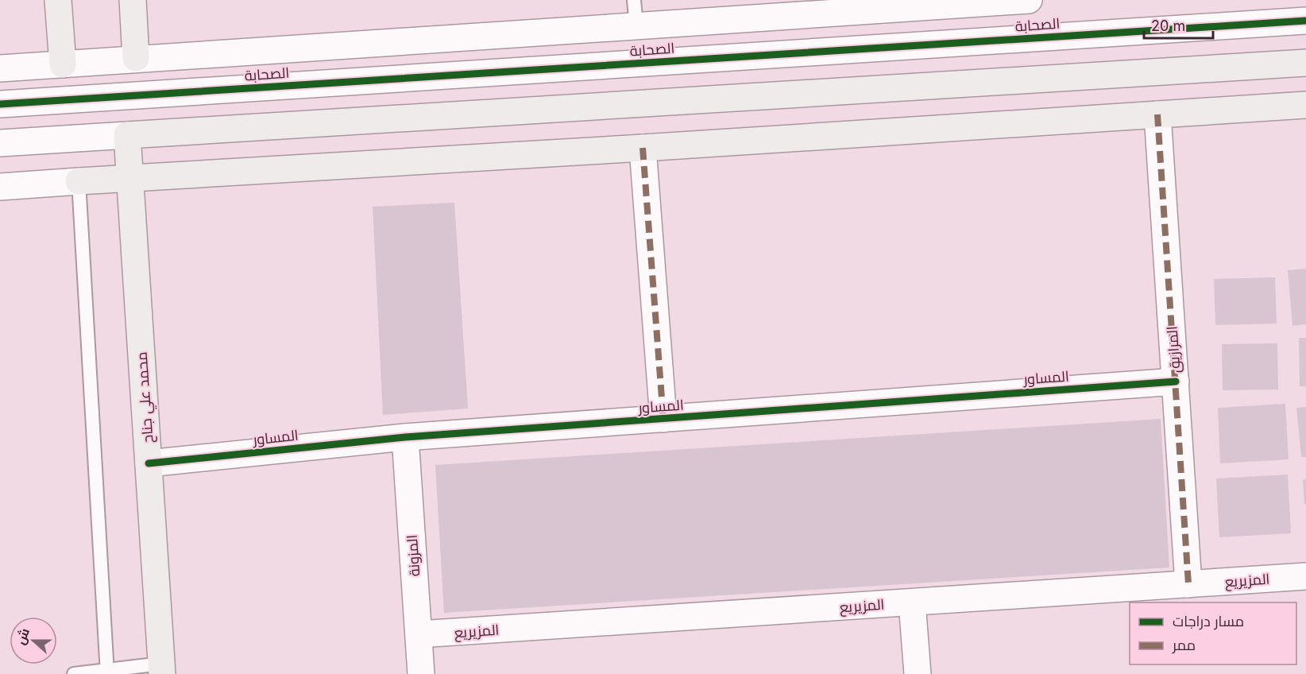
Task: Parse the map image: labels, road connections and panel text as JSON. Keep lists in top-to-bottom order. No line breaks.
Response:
{"streets":{"street":["الصحابة","المرازيق","المساور","محمد علي جناح","المزونة","المزيريع"]},"crossings":[["المرازيق","المساور"],["المرازيق","المزيريع"],["المساور","محمد علي جناح"],["المساور","المزونة"],["المزونة","المزيريع"]],"legend":["مسار دراجات","ممر"],"scale_bar":"20 m","north":"left"}
